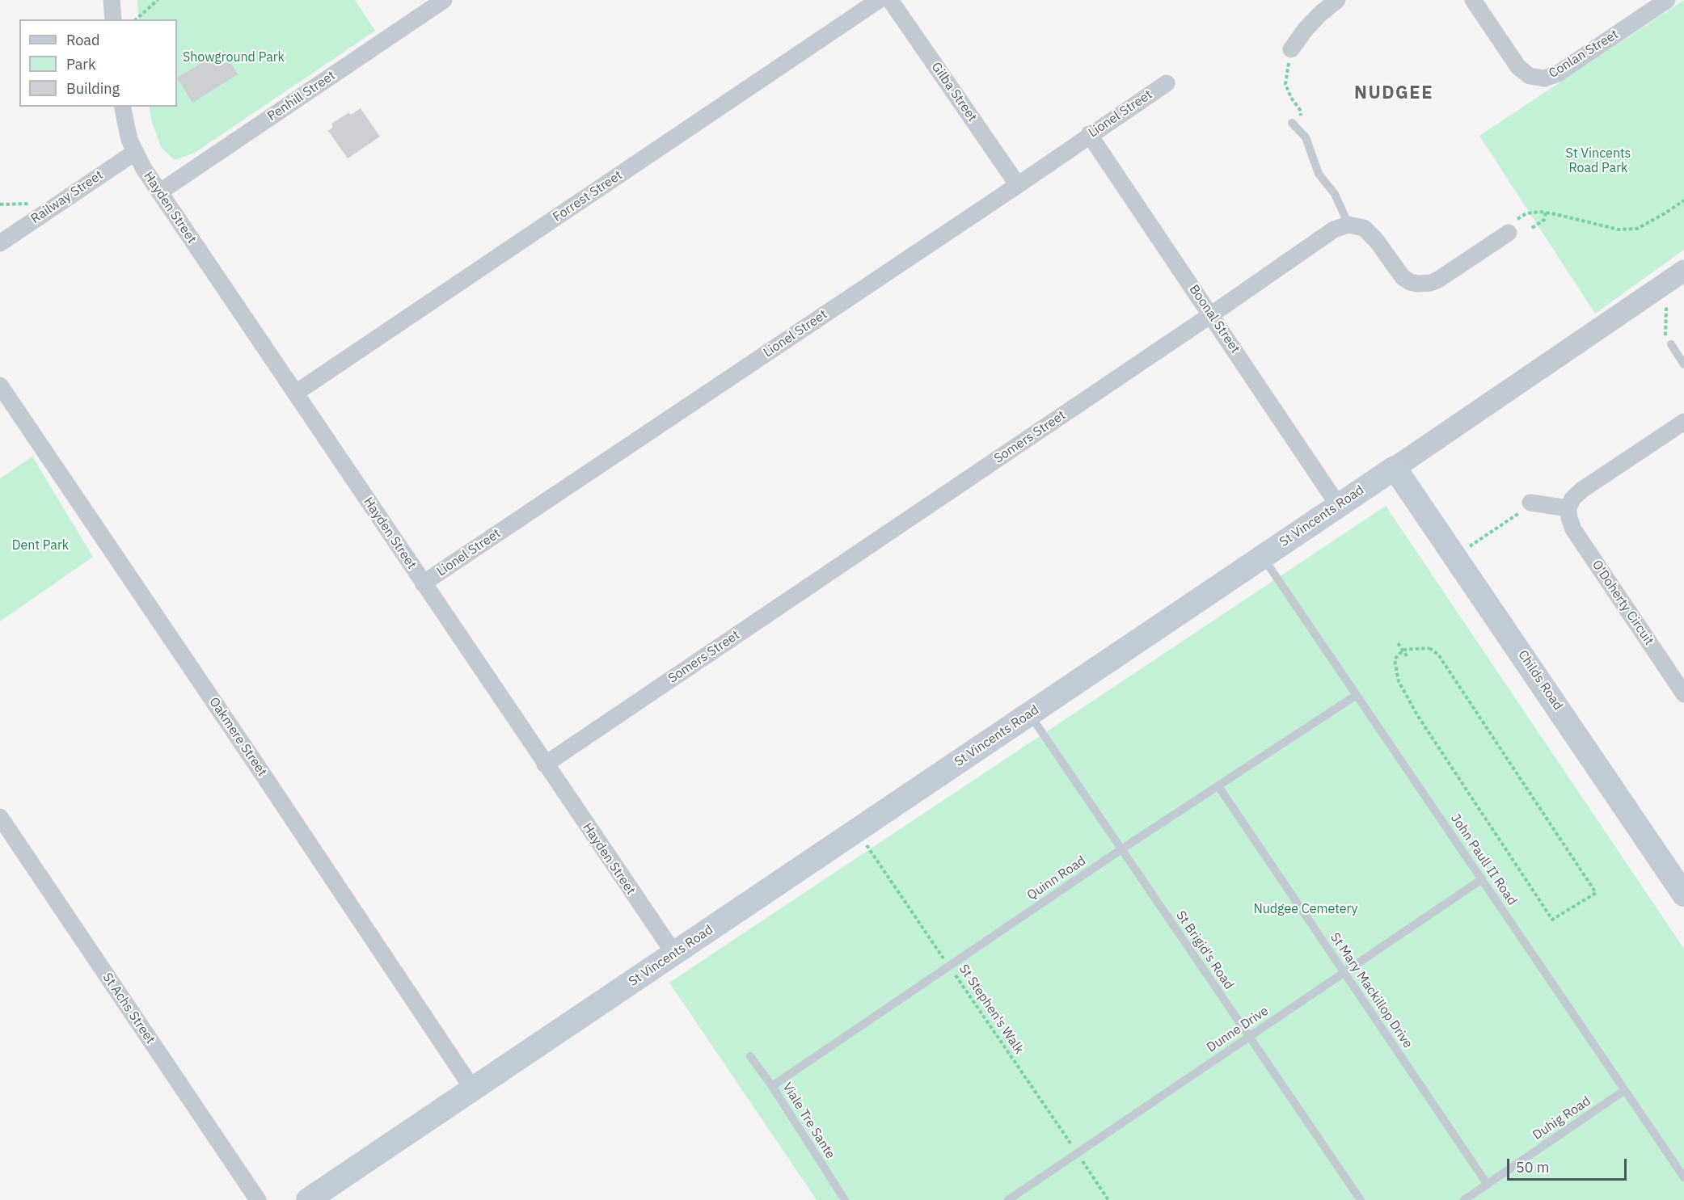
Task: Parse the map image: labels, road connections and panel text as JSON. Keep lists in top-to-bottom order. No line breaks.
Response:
{"streets":{"main road":["St Vincents Road","Childs Road"],"street":["Conlan Street","Gilba Street","Penhill Street","Lionel Street","Forrest Street","Railway Street","Hayden Street","Boonal Street","Somers Street","O'Doherty Circuit","Oakmere Street","St Achs Street"],"lane":["John Paull II Road","Quinn Road","St Brigid's Road","St Mary Mackillop Drive","Dunne Drive","Duhig Road","Viale Tre Sante"],"path":["St Stephen's Walk"]},"crossings":[["Gilba Street","Lionel Street"],["Penhill Street","Hayden Street"],["Lionel Street","Hayden Street"],["Lionel Street","Boonal Street"],["Forrest Street","Hayden Street"],["Railway Street","Hayden Street"],["Hayden Street","Somers Street"],["Hayden Street","St Vincents Road"],["Boonal Street","Somers Street"],["Boonal Street","St Vincents Road"],["St Vincents Road","Childs Road"],["St Vincents Road","Oakmere Street"],["St Vincents Road","John Paull II Road"],["St Vincents Road","St Brigid's Road"],["St Vincents Road","St Stephen's Walk"],["John Paull II Road","Quinn Road"],["John Paull II Road","Dunne Drive"],["John Paull II Road","Duhig Road"],["Quinn Road","St Brigid's Road"],["Quinn Road","St Mary Mackillop Drive"],["Quinn Road","St Stephen's Walk"],["Quinn Road","Viale Tre Sante"],["St Brigid's Road","Dunne Drive"],["St Mary Mackillop Drive","Dunne Drive"],["St Mary Mackillop Drive","Duhig Road"],["St Stephen's Walk","Dunne Drive"]],"districts":["NUDGEE"],"parks":["Showground Park","St Vincents Road Park","Dent Park","Nudgee Cemetery"],"legend":["Road","Park","Building"],"scale_bar":"50 m"}
